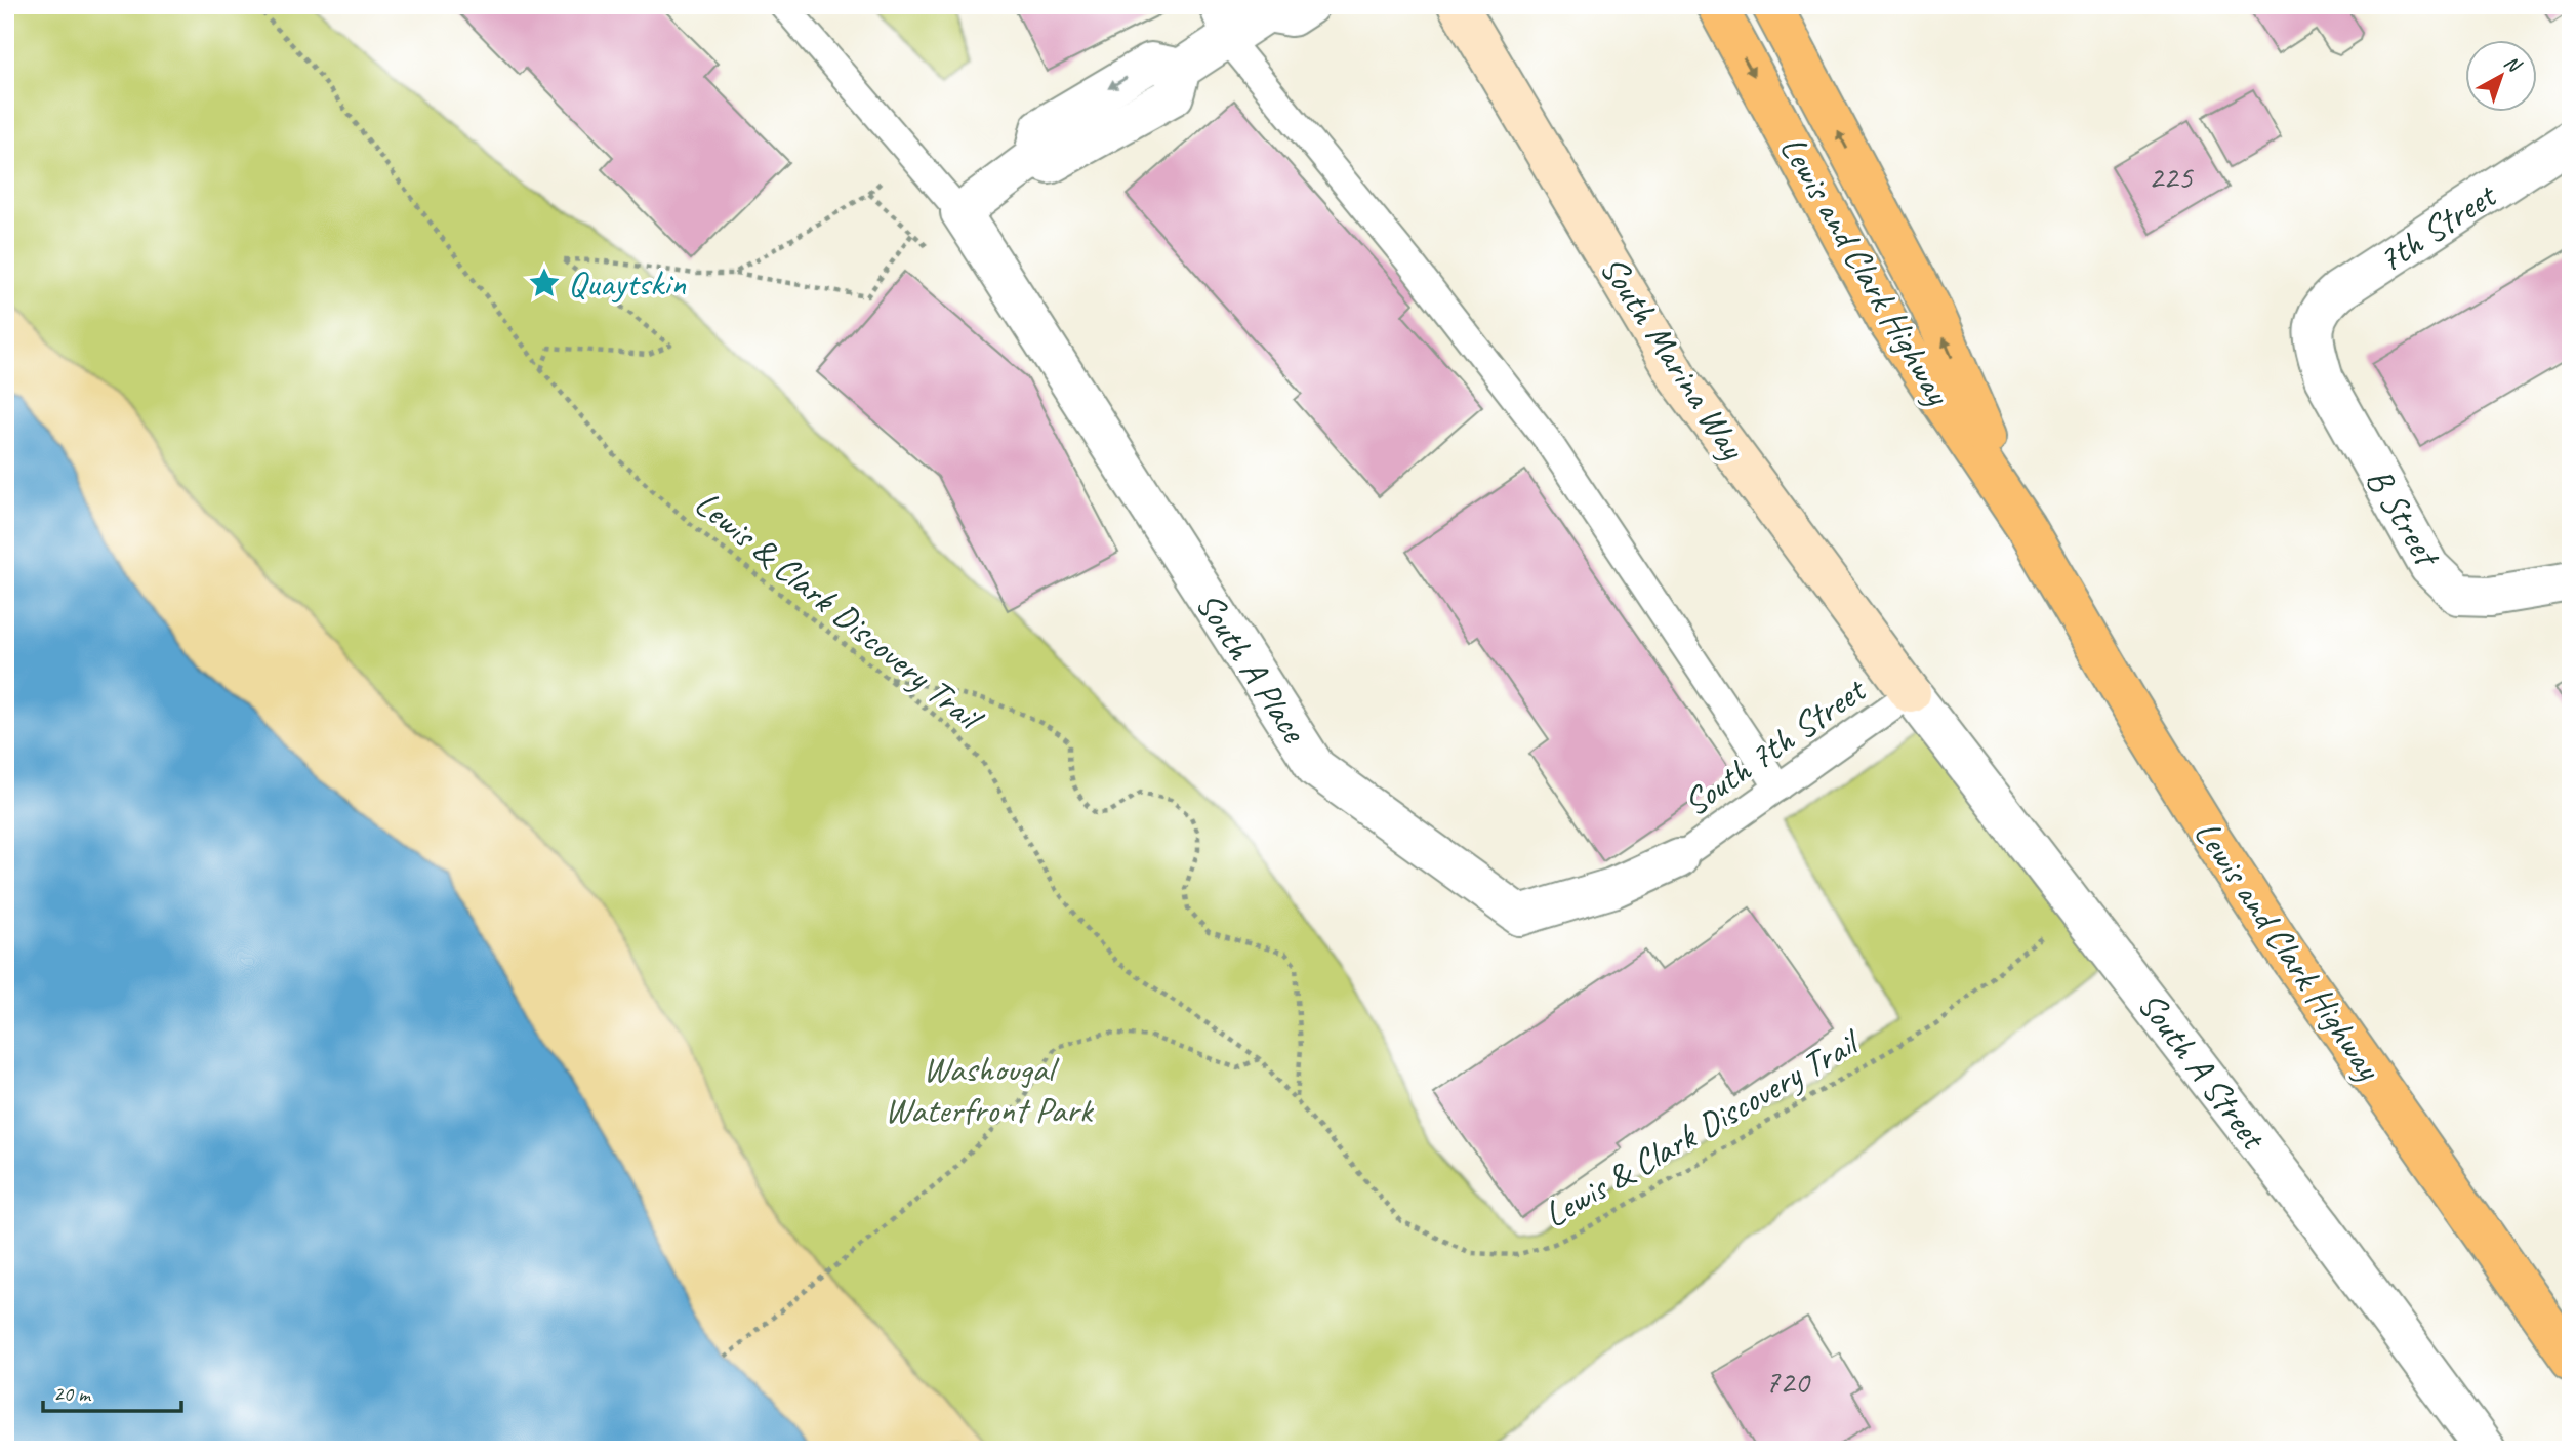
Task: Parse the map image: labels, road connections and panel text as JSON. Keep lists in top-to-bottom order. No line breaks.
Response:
{"streets":{"highway":["Lewis and Clark Highway"],"street":["7th Street","South Marina Way","B Street","South A Place","South A Street"],"lane":["South 7th Street"],"path":["Lewis & Clark Discovery Trail"]},"crossings":[["7th Street","B Street"],["South Marina Way","South 7th Street"],["South Marina Way","South A Street"],["South A Place","South 7th Street"],["South 7th Street","South A Street"]],"parks":["Washougal Waterfront Park"],"places":{"place":["Quaytskin"]},"house_numbers":["225","720"],"scale_bar":"20 m","north":"top right"}
